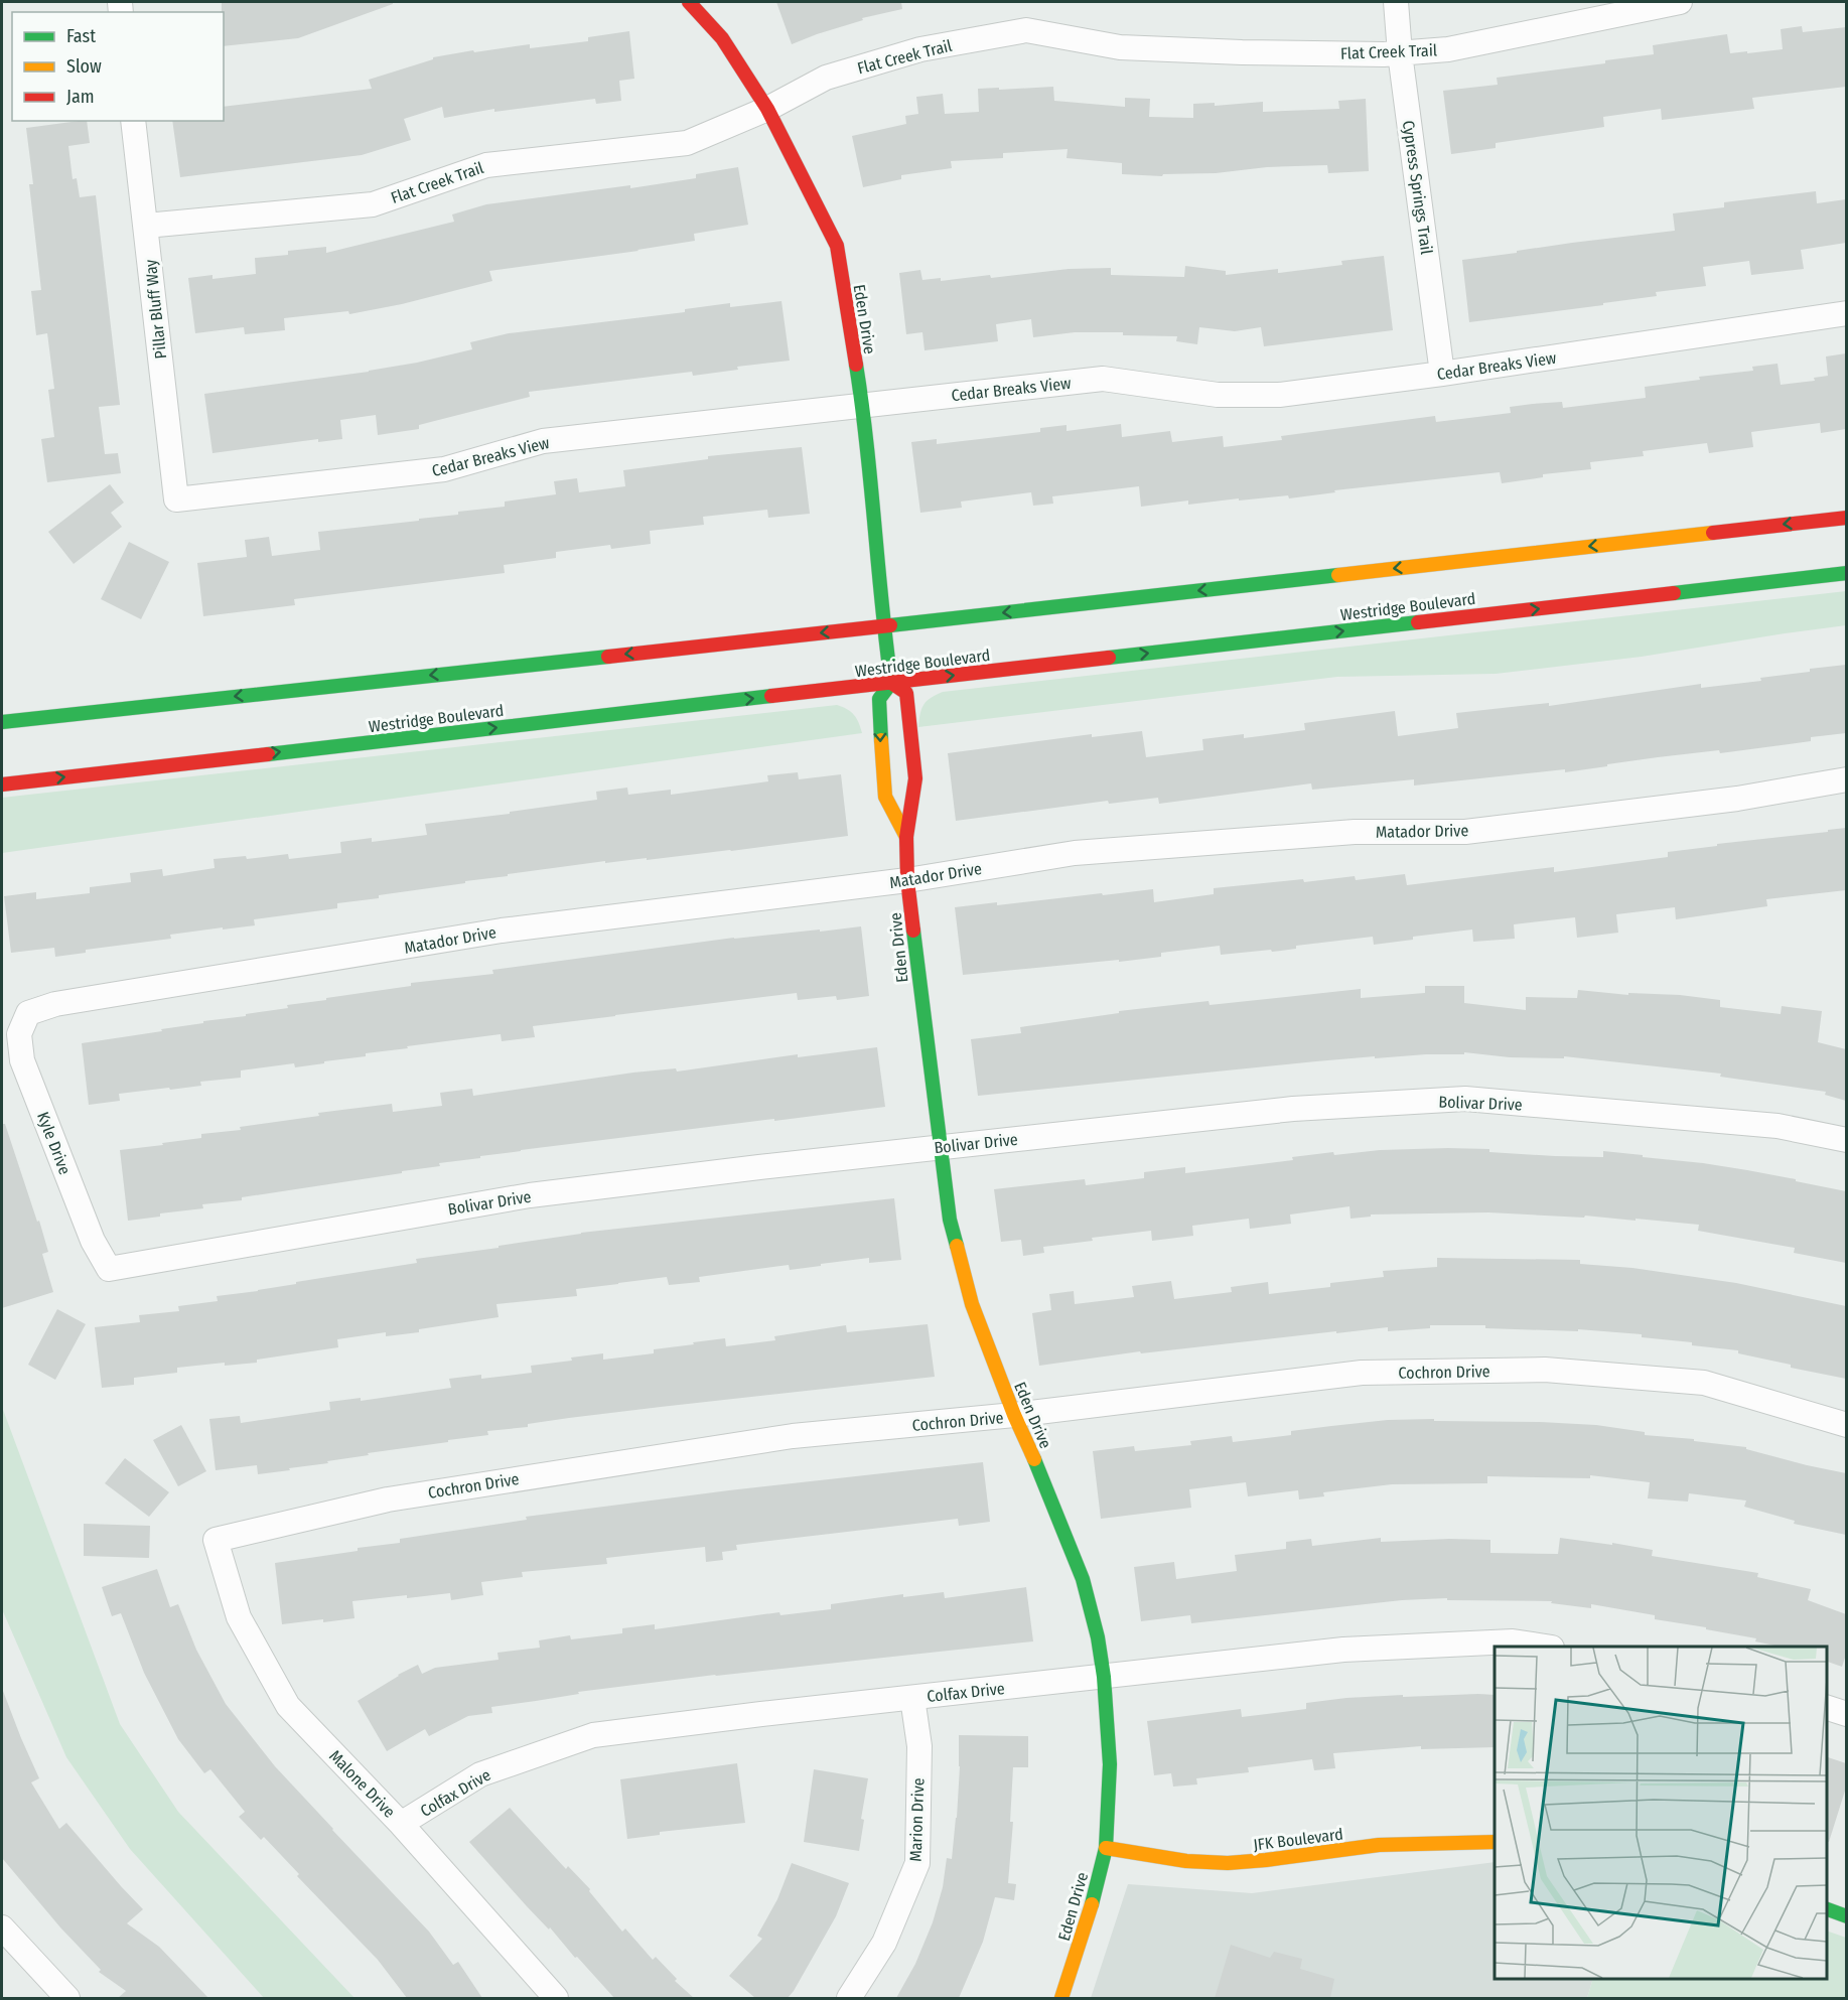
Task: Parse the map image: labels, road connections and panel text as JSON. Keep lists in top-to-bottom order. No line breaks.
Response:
{"streets":{"main road":["Eden Drive","Westridge Boulevard","JFK Boulevard"],"street":["Flat Creek Trail","Cypress Springs Trail","Pillar Bluff Way","Cedar Breaks View","Matador Drive","Bolivar Drive","Kyle Drive","Cochron Drive","Colfax Drive","Malone Drive","Marion Drive"]},"crossings":[["Flat Creek Trail","Cypress Springs Trail"],["Flat Creek Trail","Pillar Bluff Way"],["Flat Creek Trail","Eden Drive"],["Cypress Springs Trail","Cedar Breaks View"],["Pillar Bluff Way","Cedar Breaks View"],["Eden Drive","Cedar Breaks View"],["Eden Drive","Westridge Boulevard"],["Eden Drive","Matador Drive"],["Eden Drive","Bolivar Drive"],["Eden Drive","Cochron Drive"],["Eden Drive","Colfax Drive"],["Eden Drive","JFK Boulevard"],["Matador Drive","Kyle Drive"],["Bolivar Drive","Kyle Drive"],["Cochron Drive","Malone Drive"],["Colfax Drive","Malone Drive"],["Colfax Drive","Marion Drive"]],"legend":["Fast","Slow","Jam"]}
